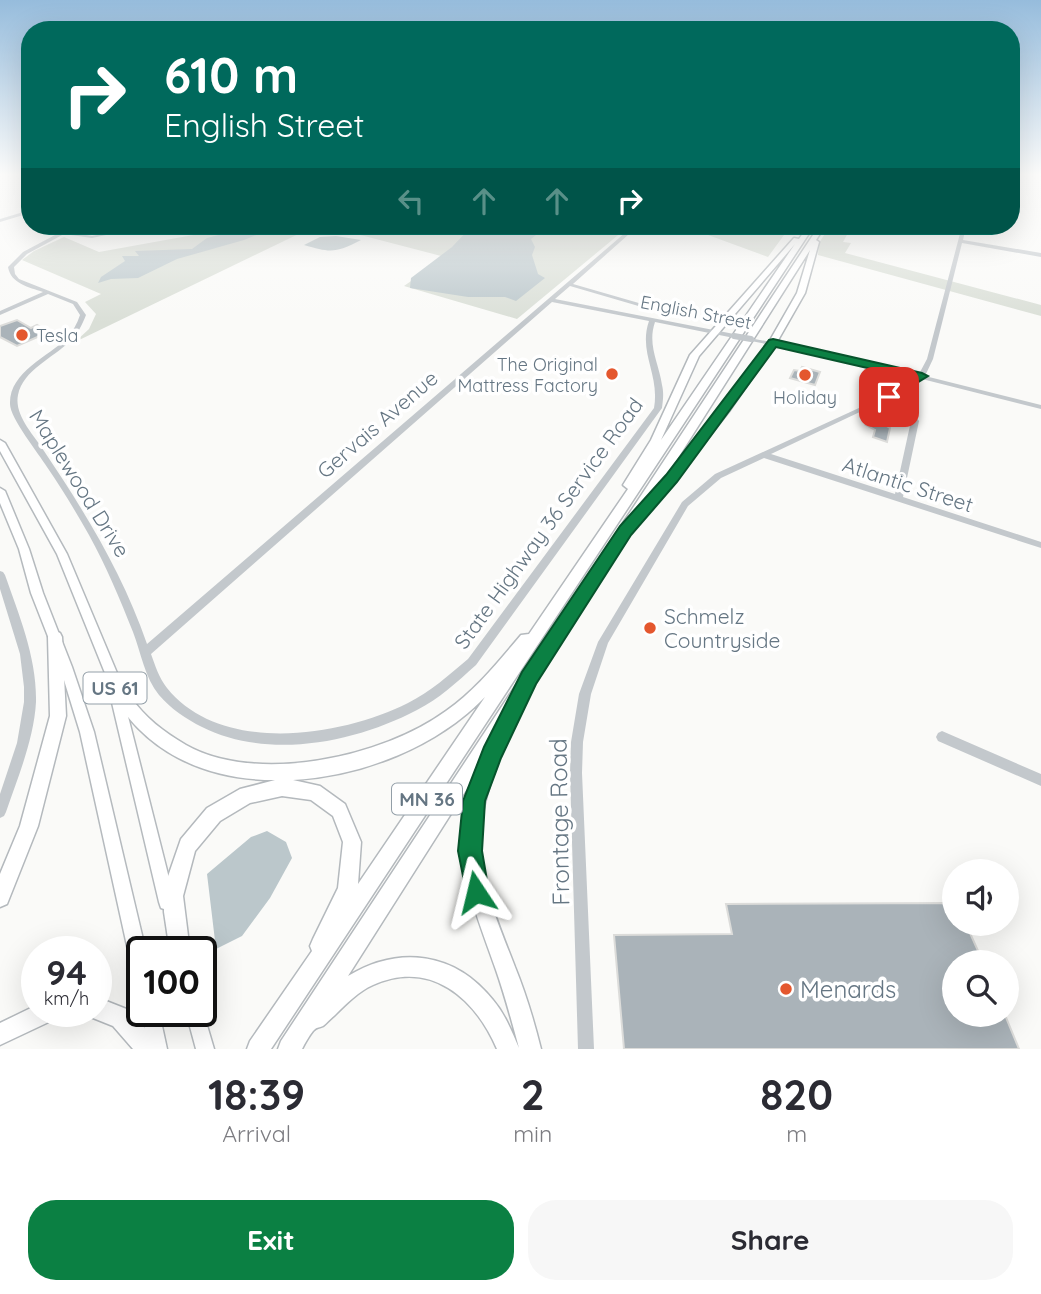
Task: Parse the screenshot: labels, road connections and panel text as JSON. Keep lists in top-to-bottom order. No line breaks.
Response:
{"streets":{"highway":["MN 36"],"main road":["US 61"],"street":["English Street","Gervais Avenue","Maplewood Drive","Atlantic Street","State Highway 36 Service Road","Frontage Road"]},"crossings":[["English Street","Gervais Avenue"],["English Street","State Highway 36 Service Road"],["English Street","Frontage Road"],["Gervais Avenue","Maplewood Drive"],["Gervais Avenue","State Highway 36 Service Road"],["Maplewood Drive","State Highway 36 Service Road"],["Atlantic Street","Frontage Road"]],"places":["Tesla","The Original Mattress Factory","Holiday","Schmelz Countryside","Menards"],"page":{"turn":["610 m","English Street"],"speed":"94 km/h","limit":"100","eta":["18:39","Arrival","2","min","820","m"],"buttons":["Exit","Share"]}}
